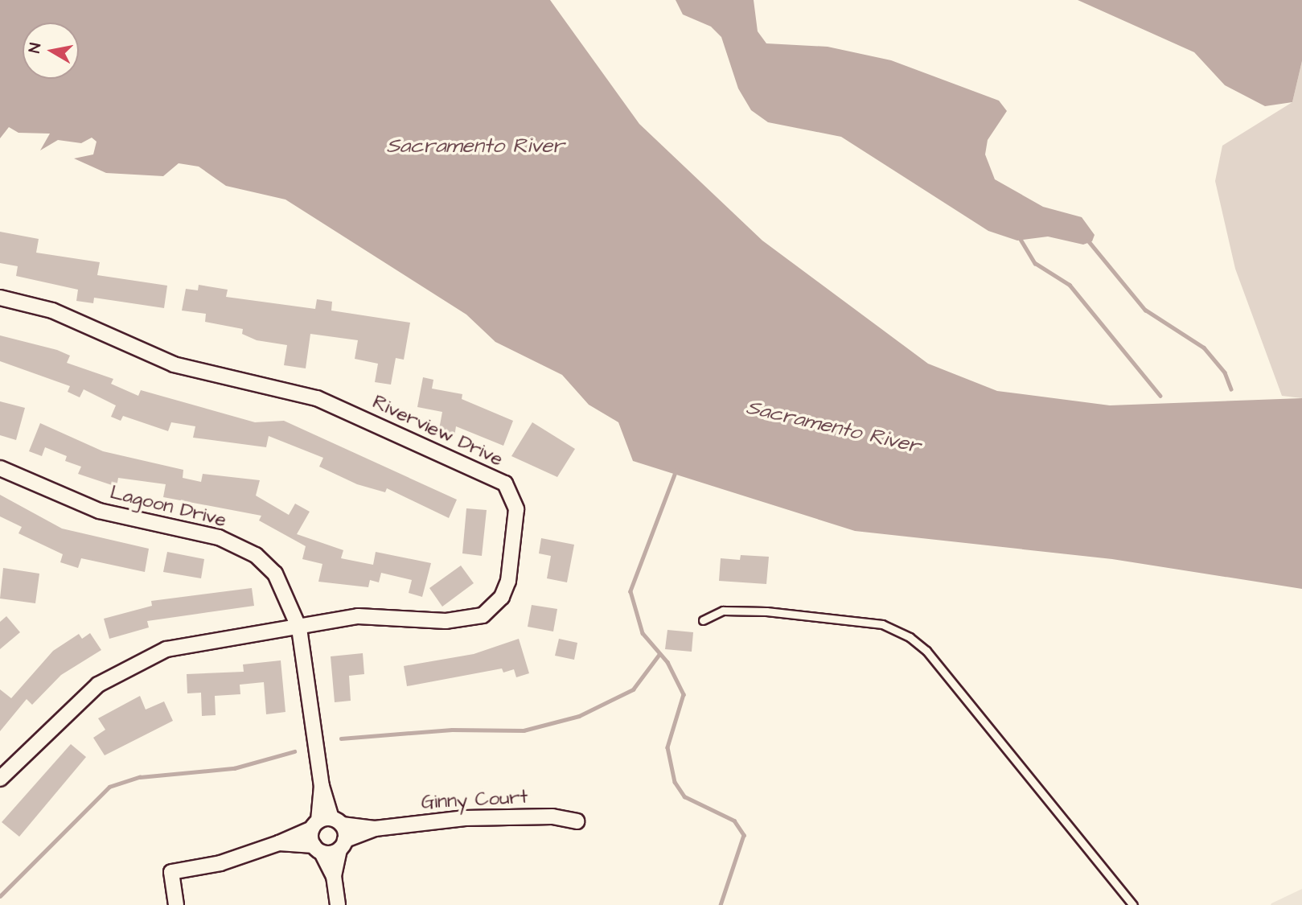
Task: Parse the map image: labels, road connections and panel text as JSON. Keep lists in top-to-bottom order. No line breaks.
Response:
{"streets":{"street":["Riverview Drive","Lagoon Drive","Ginny Court"]},"crossings":[["Riverview Drive","Lagoon Drive"]],"water":["Sacramento River"],"north":"left"}
